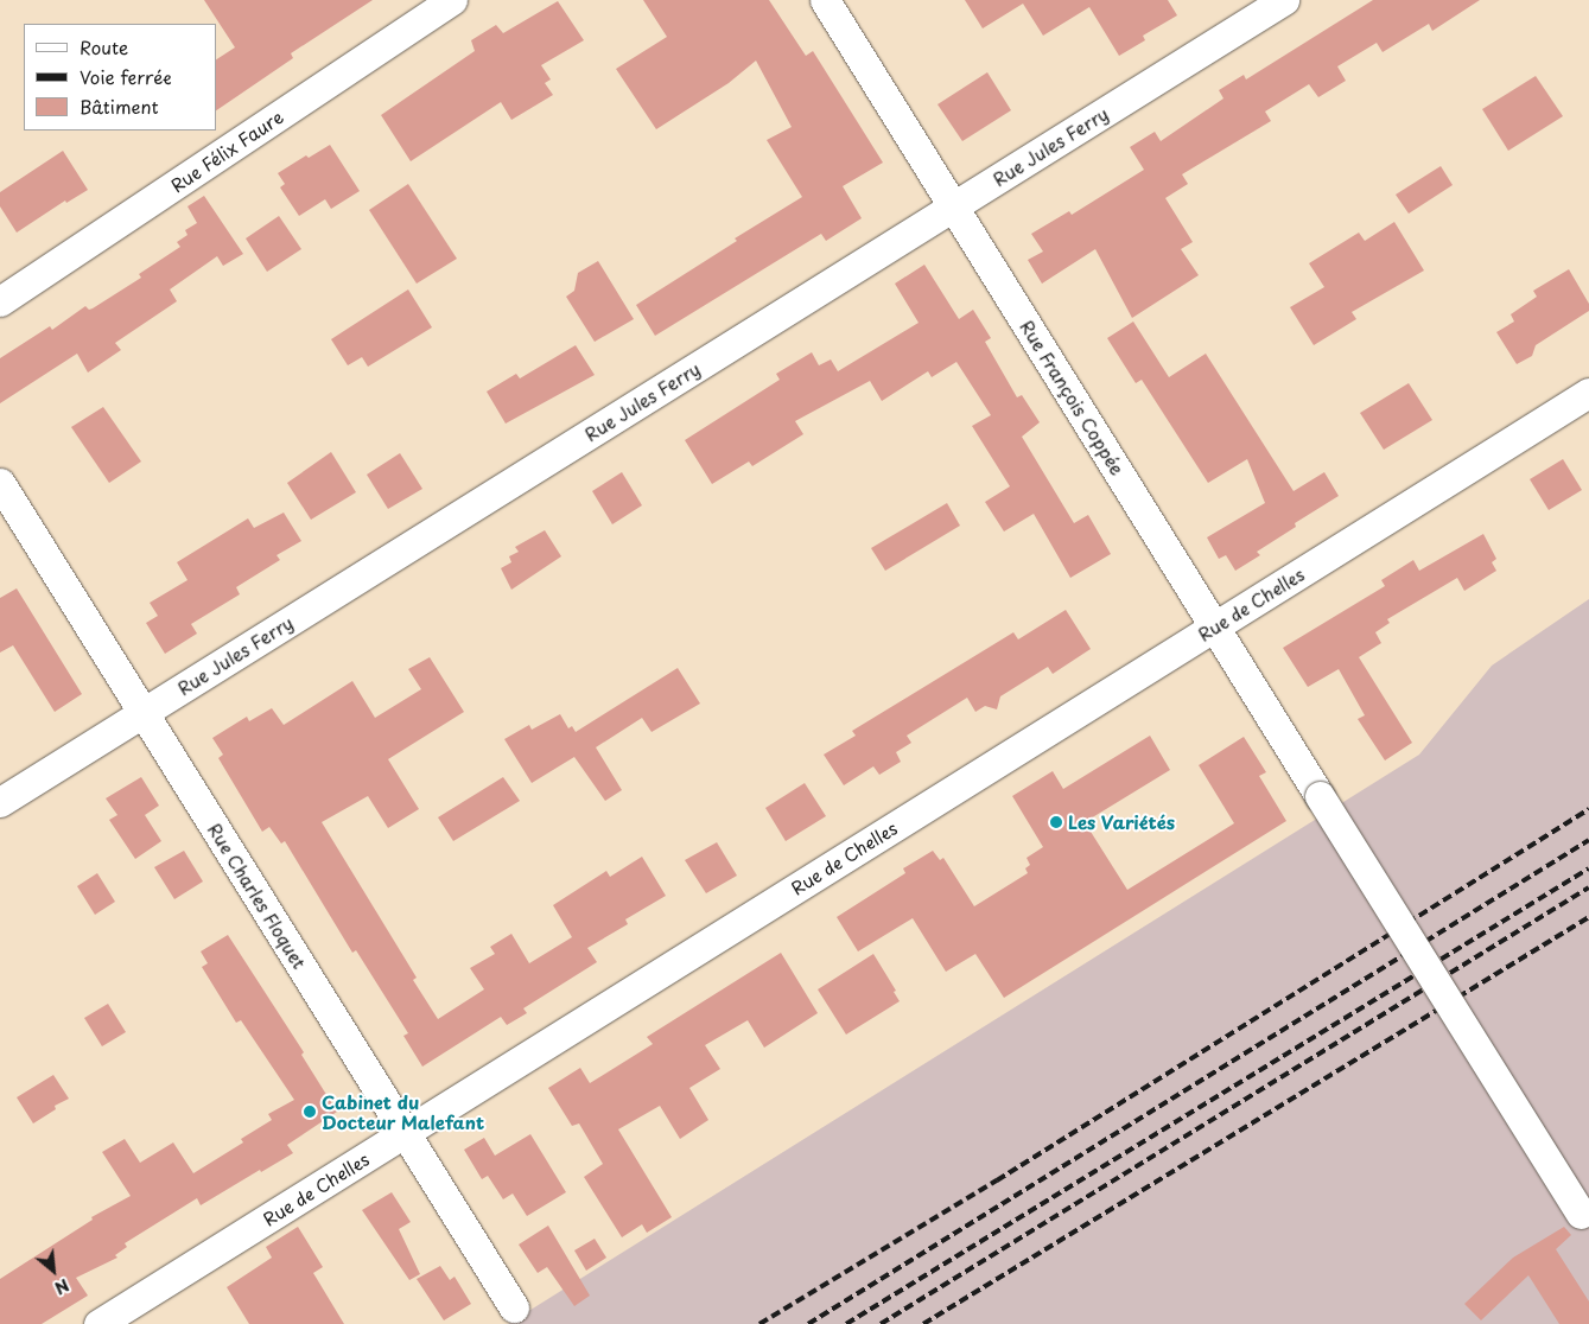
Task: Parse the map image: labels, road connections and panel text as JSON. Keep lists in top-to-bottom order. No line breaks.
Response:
{"streets":{"street":["Rue Jules Ferry","Rue Félix Faure","Rue François Coppée","Rue de Chelles","Rue Charles Floquet"]},"crossings":[["Rue Jules Ferry","Rue François Coppée"],["Rue Jules Ferry","Rue Charles Floquet"],["Rue François Coppée","Rue de Chelles"],["Rue de Chelles","Rue Charles Floquet"]],"places":["Les Variétés","Cabinet du Docteur Malefant"],"legend":["Route","Voie ferrée","Bâtiment"],"north":"bottom right"}
